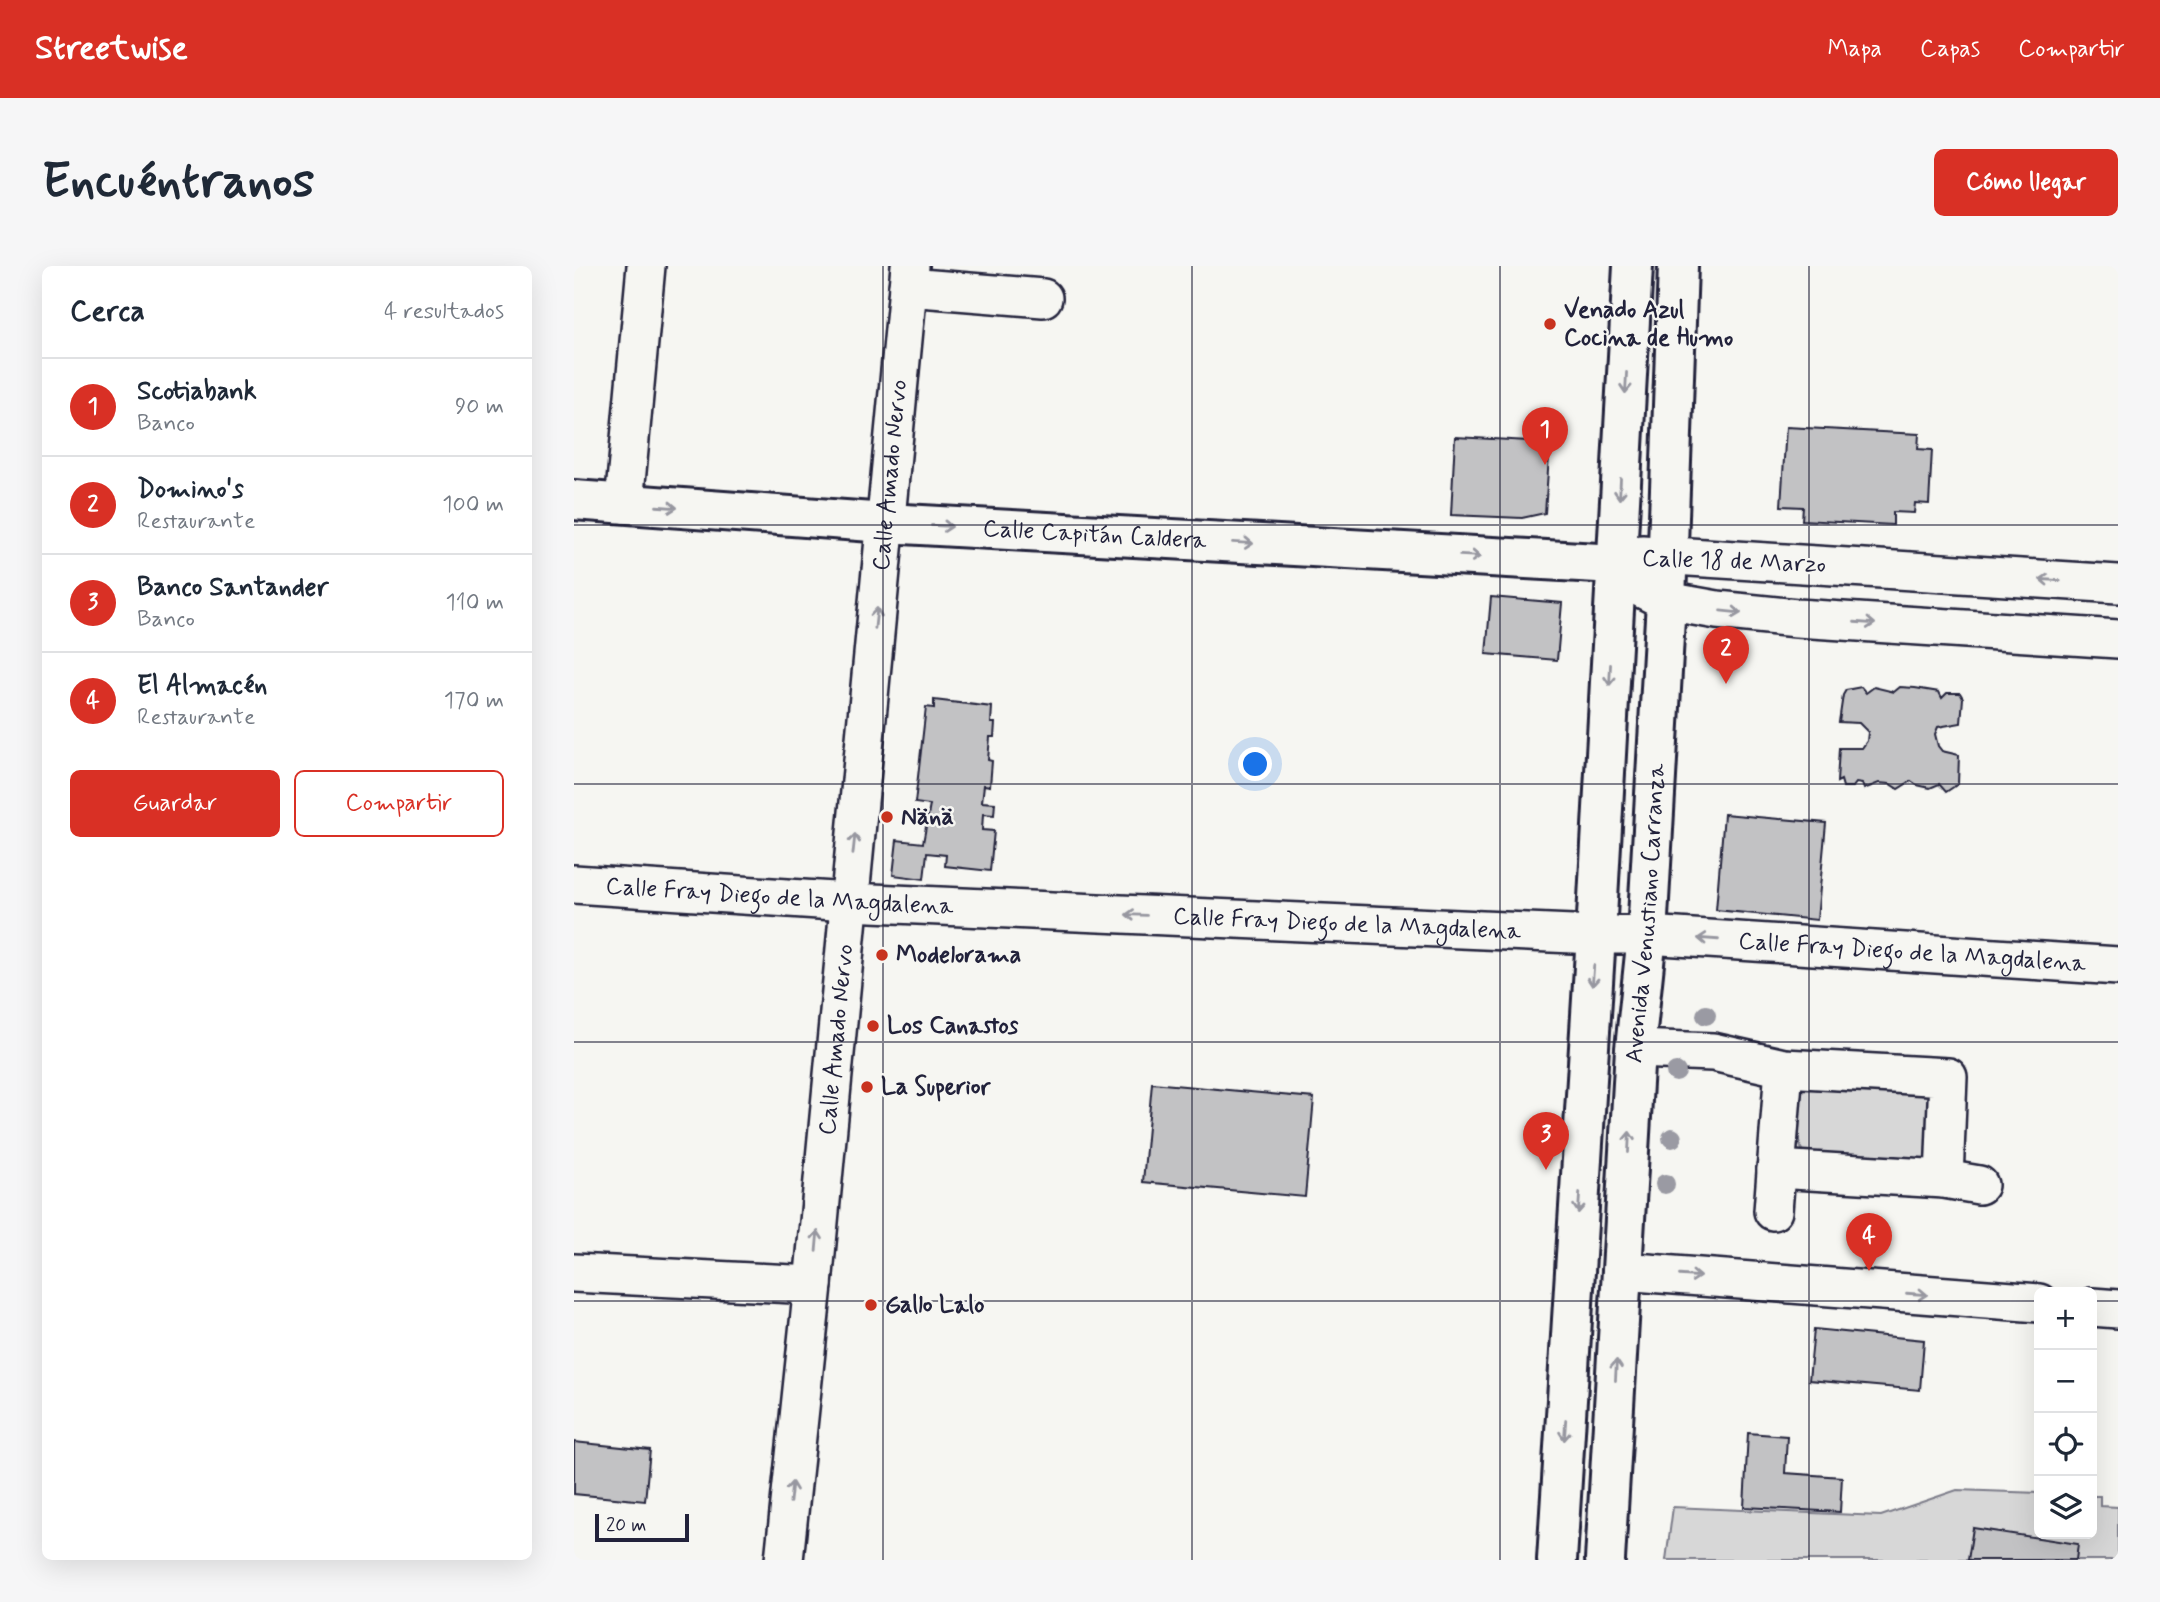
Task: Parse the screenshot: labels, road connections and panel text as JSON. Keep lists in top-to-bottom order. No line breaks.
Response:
{"streets":{"main road":["Calle Capitán Caldera","Avenida Venustiano Carranza"],"street":["Calle Amado Nervo","Calle 18 de Marzo","Calle Fray Diego de la Magdalena"]},"crossings":[["Calle Amado Nervo","Calle Capitán Caldera"],["Calle Amado Nervo","Calle Fray Diego de la Magdalena"],["Calle Capitán Caldera","Calle 18 de Marzo"],["Calle Capitán Caldera","Avenida Venustiano Carranza"],["Calle 18 de Marzo","Avenida Venustiano Carranza"],["Calle Fray Diego de la Magdalena","Avenida Venustiano Carranza"]],"one_way":["Calle Amado Nervo","Calle Capitán Caldera","Calle Fray Diego de la Magdalena"],"places":["Venado Azul Cocina de Humo","Nänä","Modelorama","Los Canastos","La Superior","Gallo Lalo"],"scale_bar":"20 m","page":{"header":"Streetwise","nav":["Mapa","Capas","Compartir"],"buttons":["Cómo llegar",["Guardar","Compartir"]],"title":"Encuéntranos","heading":["Cerca","4 resultados"],"list":[{"mark":"1","name":"Scotiabank","note":"Banco","value":"90 m"},{"mark":"2","name":"Domino's","note":"Restaurante","value":"100 m"},{"mark":"3","name":"Banco Santander","note":"Banco","value":"110 m"},{"mark":"4","name":"El Almacén","note":"Restaurante","value":"170 m"}],"pins":["1","2","3","4"],"map_buttons":["+","−"],"scale":"20 m"}}
